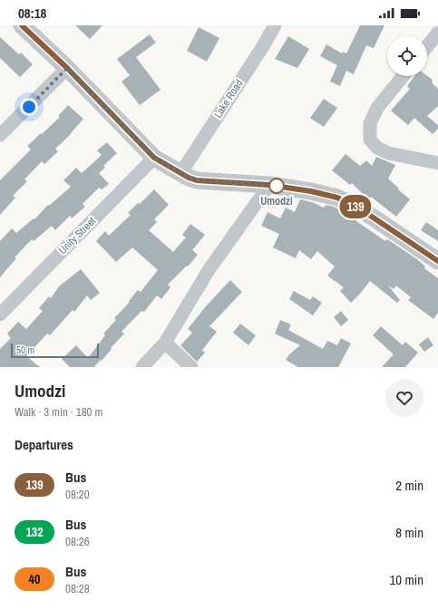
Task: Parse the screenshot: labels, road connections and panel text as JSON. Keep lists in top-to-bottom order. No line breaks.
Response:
{"streets":{"street":["Lake Road","Unity Street"]},"places":["Umodzi"],"lines":["bus line 139"],"scale_bar":"50 m","page":{"status":"08:18","on_map":"139","scale":"50 m","heading":[["Umodzi","Walk · 3 min · 180 m"],"Departures"],"list":[{"mark":"139","name":"Bus","note":"08:20","value":"2 min"},{"mark":"132","name":"Bus","note":"08:26","value":"8 min"},{"mark":"40","name":"Bus","note":"08:28","value":"10 min"}]}}
